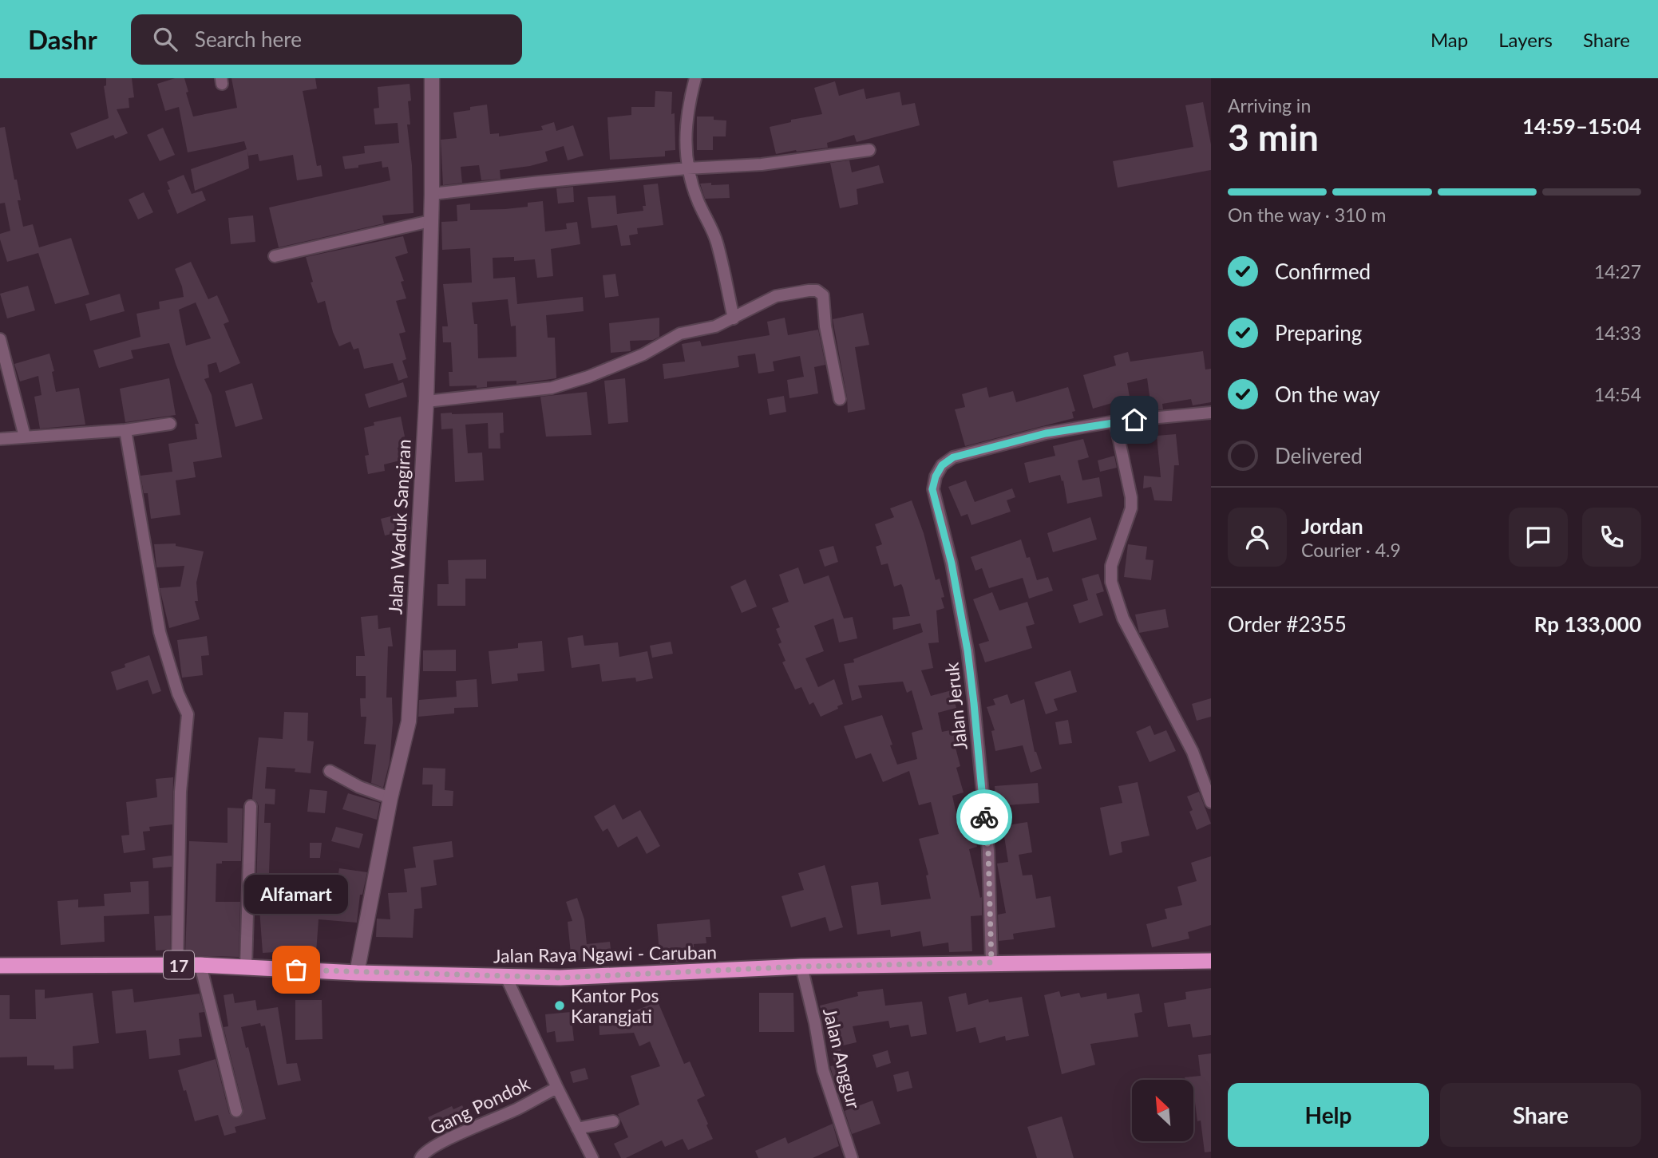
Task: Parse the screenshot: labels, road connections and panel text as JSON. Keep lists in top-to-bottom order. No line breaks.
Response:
{"streets":{"highway":["Jalan Raya Ngawi - Caruban","17"],"street":["Jalan Waduk Sangiran","Jalan Jeruk","Jalan Anggur","Gang Pondok"]},"crossings":[["Jalan Waduk Sangiran","Jalan Raya Ngawi - Caruban"],["Jalan Jeruk","Jalan Raya Ngawi - Caruban"],["Jalan Raya Ngawi - Caruban","Jalan Anggur"]],"places":["Alfamart","Kantor Pos Karangjati"],"north":"top left","page":{"header":"Dashr","search":"Search here","nav":["Map","Layers","Share"],"heading":["3 min","Arriving in","14:59–15:04"],"panel":["Jordan","Courier · 4.9","Order #2355","Rp 133,000"],"bar":"On the way · 310 m","list":[["Confirmed","14:27"],["Preparing","14:33"],["On the way","14:54"],"Delivered"],"bubble":"Alfamart","buttons":["Help","Share"]}}
